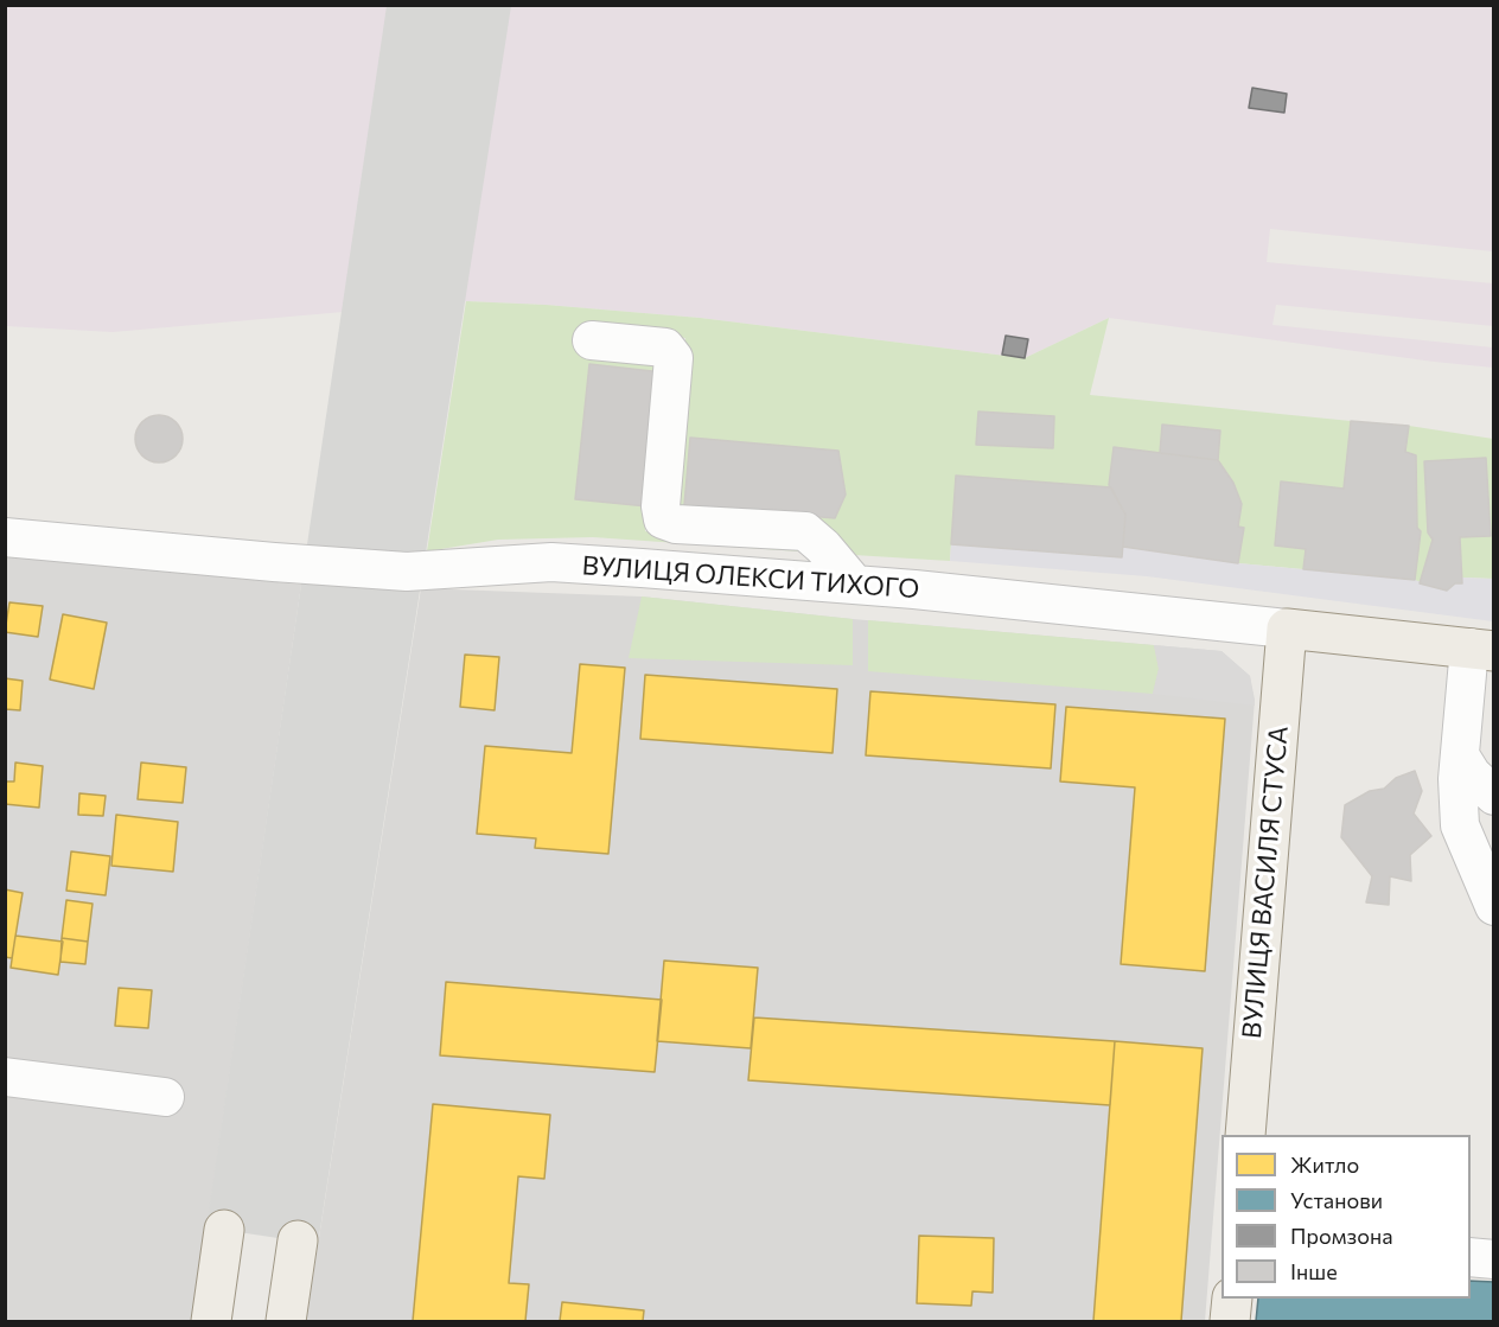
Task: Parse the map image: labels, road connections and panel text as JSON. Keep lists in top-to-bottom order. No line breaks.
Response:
{"streets":{"main road":["ВУЛИЦЯ ОЛЕКСИ ТИХОГО","ВУЛИЦЯ ВАСИЛЯ СТУСА"]},"crossings":[["ВУЛИЦЯ ОЛЕКСИ ТИХОГО","ВУЛИЦЯ ВАСИЛЯ СТУСА"]],"legend":["Житло","Установи","Промзона","Інше"]}
